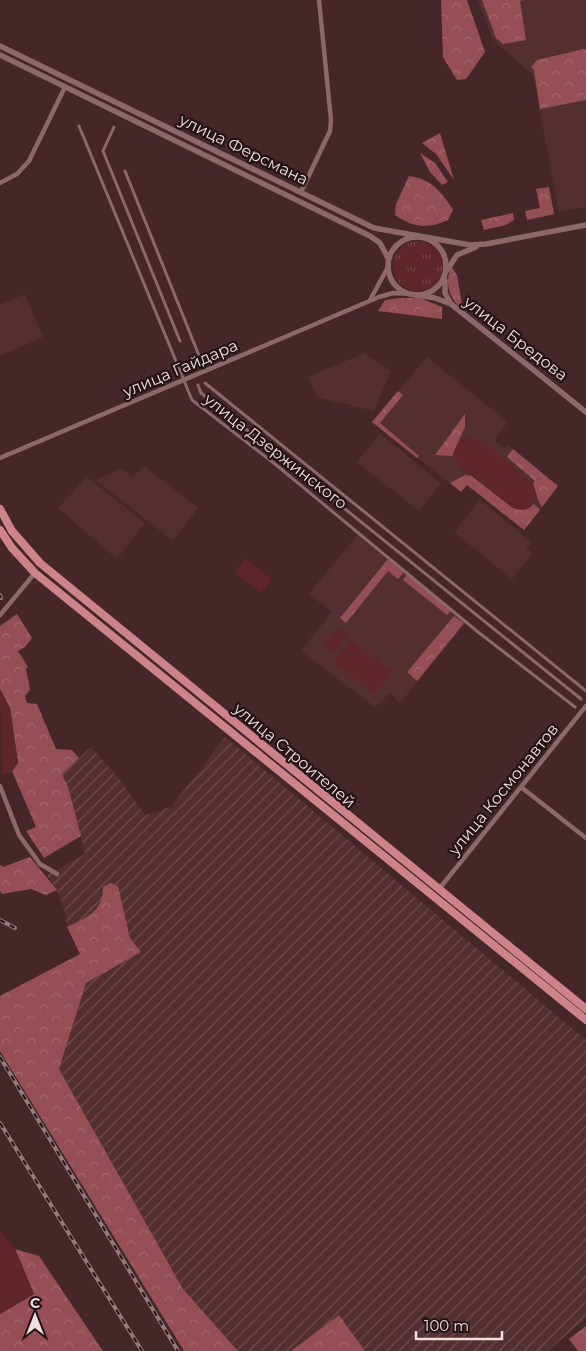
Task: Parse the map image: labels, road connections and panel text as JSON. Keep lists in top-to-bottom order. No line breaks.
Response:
{"streets":{"main road":["улица Строителей"],"street":["улица Ферсмана","улица Бредова","улица Гайдара","улица Дзержинского","улица Космонавтов"]},"crossings":[["улица Ферсмана","улица Гайдара"],["улица Гайдара","улица Дзержинского"],["улица Строителей","улица Космонавтов"]],"scale_bar":"100 m","north":"top"}
